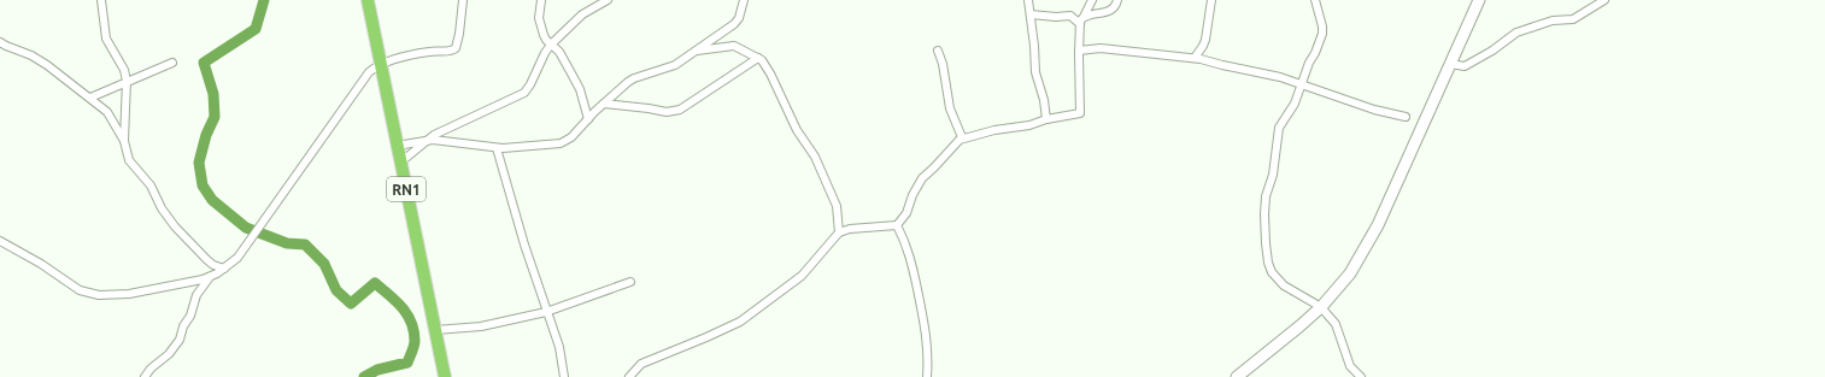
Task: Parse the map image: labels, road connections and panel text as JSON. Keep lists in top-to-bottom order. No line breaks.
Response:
{"streets":{"highway":["RN1"]}}
